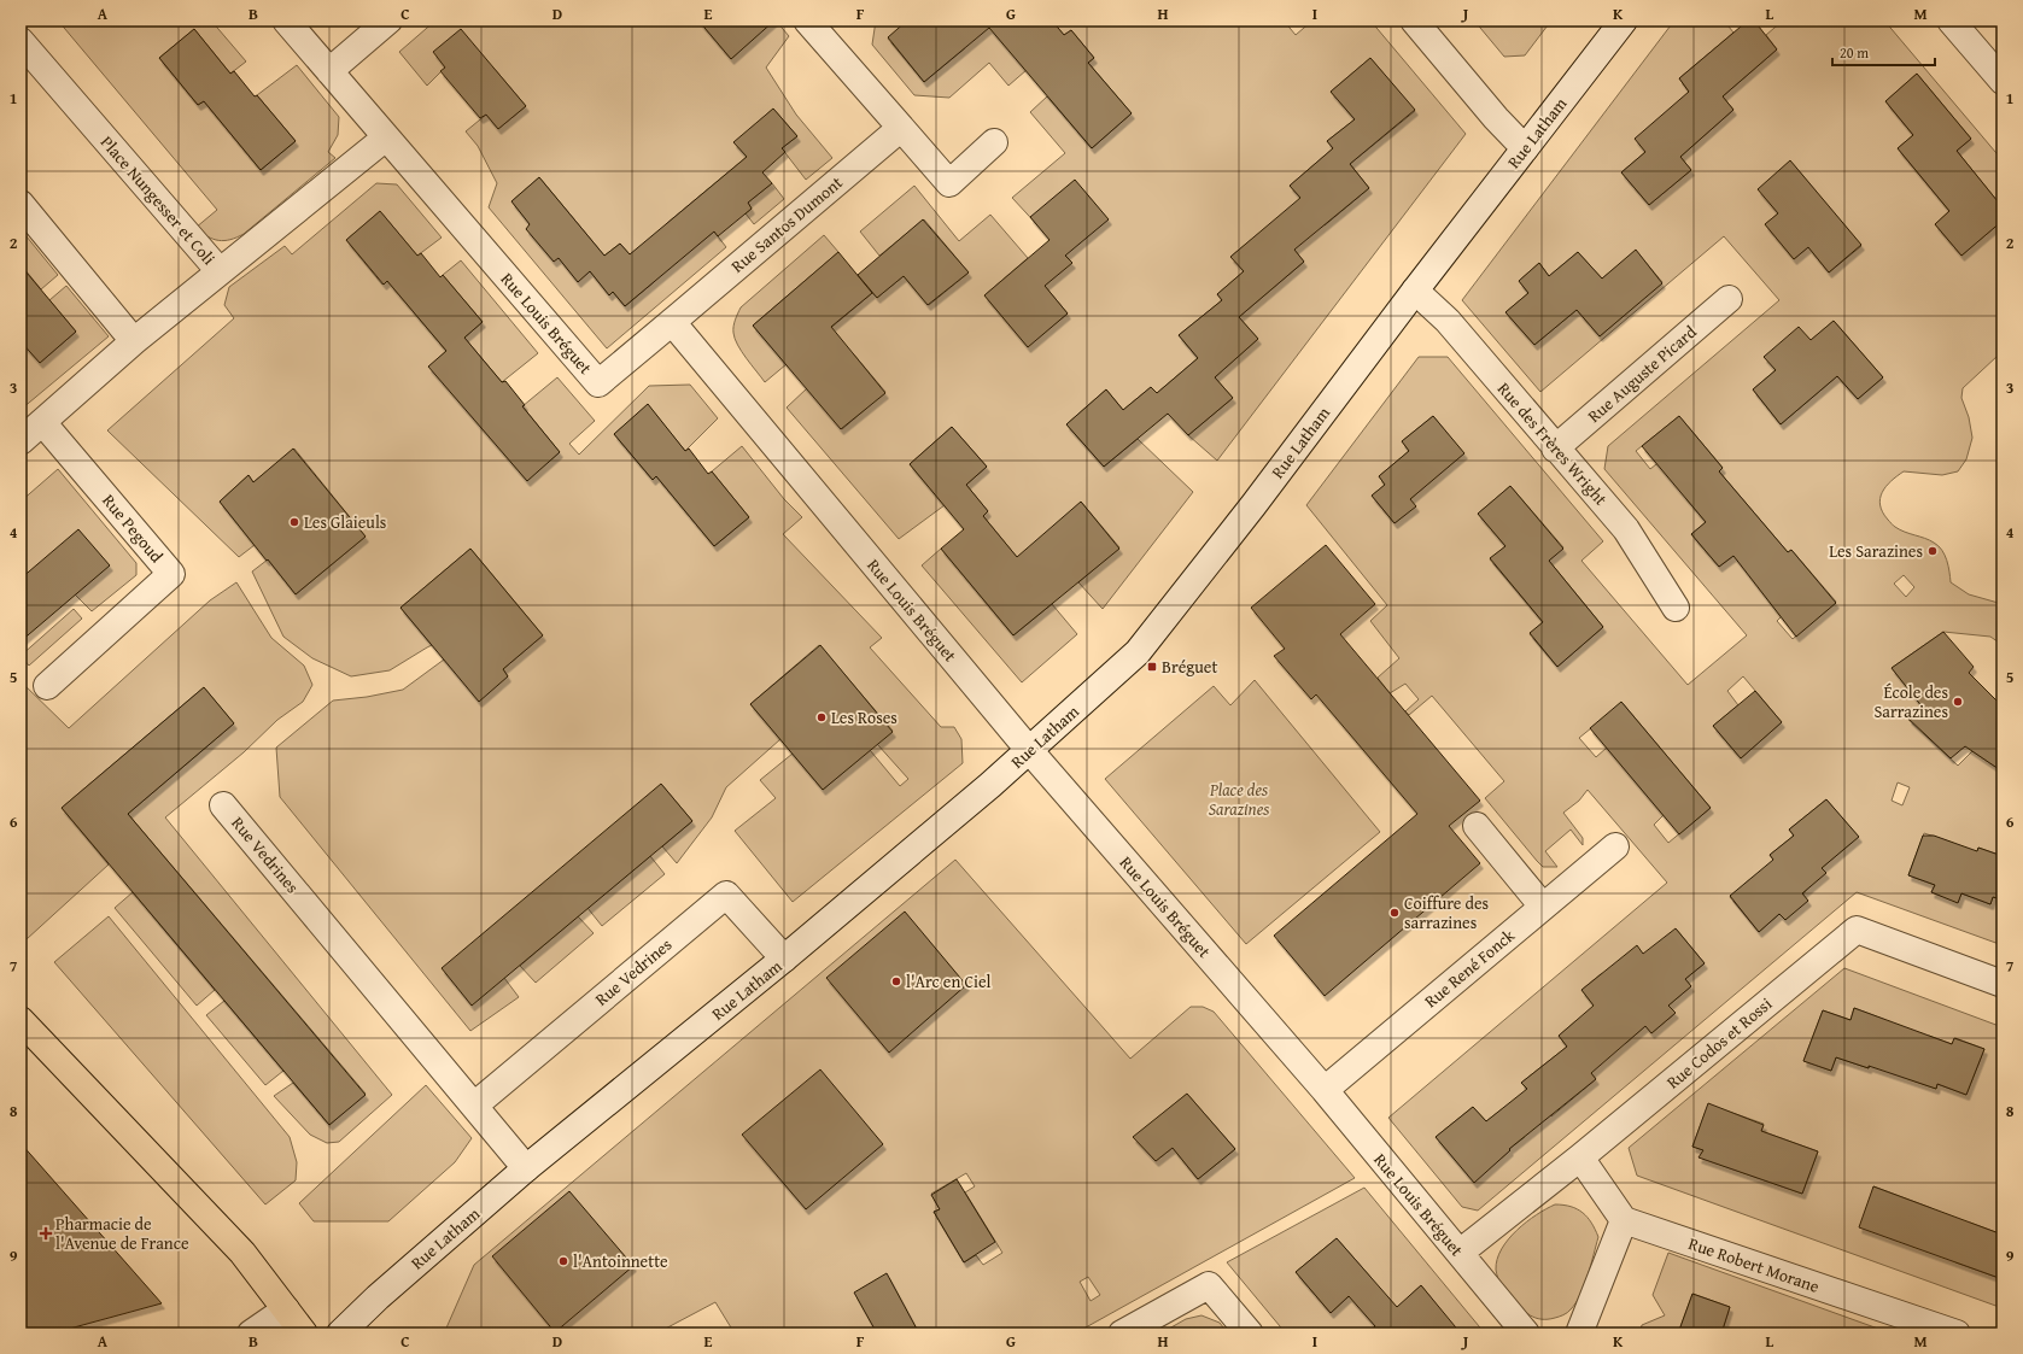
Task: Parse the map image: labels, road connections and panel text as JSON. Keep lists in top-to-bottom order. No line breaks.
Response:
{"streets":{"street":["Rue Latham","Place Nungesser et Coli","Rue Santos Dumont","Rue Louis Bréguet","Rue Auguste Picard","Rue des Frères Wright","Rue Pegoud","Rue Vedrines","Rue René Fonck","Rue Codos et Rossi","Rue Robert Morane"]},"crossings":[["Rue Latham","Rue Louis Bréguet"],["Rue Latham","Rue des Frères Wright"],["Rue Latham","Rue Vedrines"],["Rue Santos Dumont","Rue Louis Bréguet"],["Rue Louis Bréguet","Rue René Fonck"],["Rue Louis Bréguet","Rue Codos et Rossi"],["Rue Auguste Picard","Rue des Frères Wright"]],"parks":["Place des Sarazines"],"places":{"other":["Les Glaieuls","Les Sarazines","École des Sarrazines","Les Roses","Coiffure des sarrazines","l'Arc en Ciel","l'Antoinnette"],"transit":["Bréguet"],"health":["Pharmacie de l'Avenue de France"]},"scale_bar":"20 m","grid":{"columns":["A","B","C","D","E","F","G","H","I","J","K","L","M"],"rows":["1","2","3","4","5","6","7","8","9"]}}
